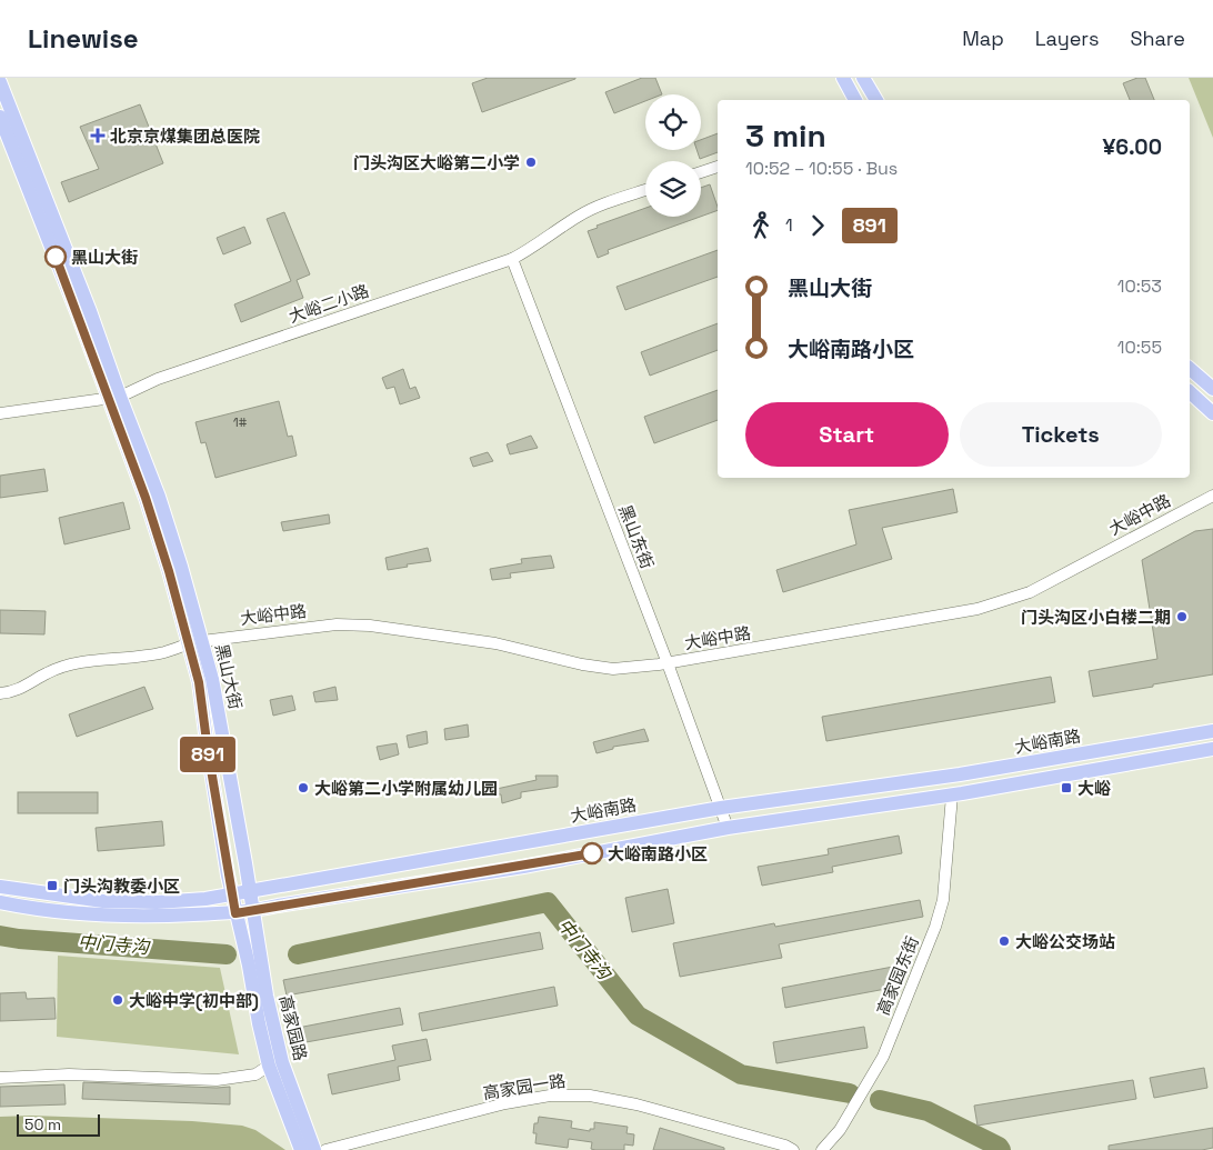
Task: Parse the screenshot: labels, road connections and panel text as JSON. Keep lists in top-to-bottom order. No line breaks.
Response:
{"streets":{"main road":["黑山大街","大峪南路","高家园路"],"street":["大峪二小路","大峪中路","黑山东街","高家园东街","高家园一路"]},"crossings":[["大峪二小路","黑山东街"],["大峪二小路","黑山大街"],["大峪中路","黑山东街"],["大峪中路","黑山大街"],["黑山东街","大峪南路"],["黑山大街","大峪南路"],["黑山大街","高家园路"]],"water":["中门寺沟"],"places":{"health":["北京京煤集团总医院"],"other":["门头沟区大峪第二小学","黑山大街","门头沟区小白楼二期","大峪第二小学附属幼儿园","大峪南路小区","大峪公交场站","大峪中学(初中部)"],"transit":["大峪","门头沟教委小区"]},"lines":["bus line 891"],"house_numbers":["1#"],"scale_bar":"50 m","page":{"header":"Linewise","nav":["Map","Layers","Share"],"on_map":"891","heading":["3 min","10:52 – 10:55 · Bus","¥6.00"],"legs":["1","891"],"list":[{"name":"黑山大街","value":"10:53"},{"name":"大峪南路小区","value":"10:55"}],"buttons":["Start","Tickets"],"scale":"50 m"}}
